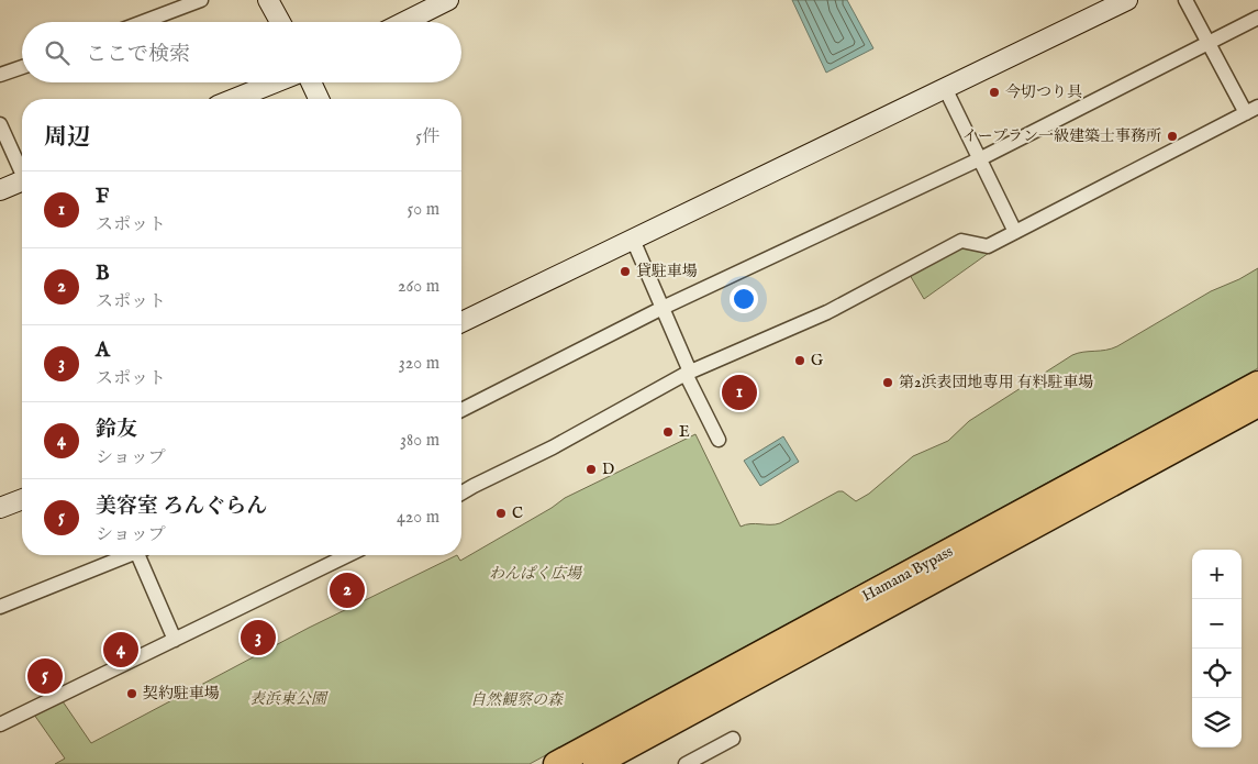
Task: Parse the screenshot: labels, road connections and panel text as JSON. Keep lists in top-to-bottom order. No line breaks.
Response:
{"streets":{"highway":["Hamana Bypass"]},"parks":["わんぱく広場","表浜東公園","自然観察の森"],"places":["今切つり具","イープラン一級建築士事務所","貸駐車場","G","第2浜表団地専用 有料駐車場","E","D","C","契約駐車場"],"page":{"search":"ここで検索","heading":["周辺","5件"],"list":[{"mark":"1","name":"F","note":"スポット","value":"50 m"},{"mark":"2","name":"B","note":"スポット","value":"260 m"},{"mark":"3","name":"A","note":"スポット","value":"320 m"},{"mark":"4","name":"鈴友","note":"ショップ","value":"380 m"},{"mark":"5","name":"美容室 ろんぐらん","note":"ショップ","value":"420 m"}],"pins":["1","2","3","4","5"],"map_buttons":["+","−"]}}
